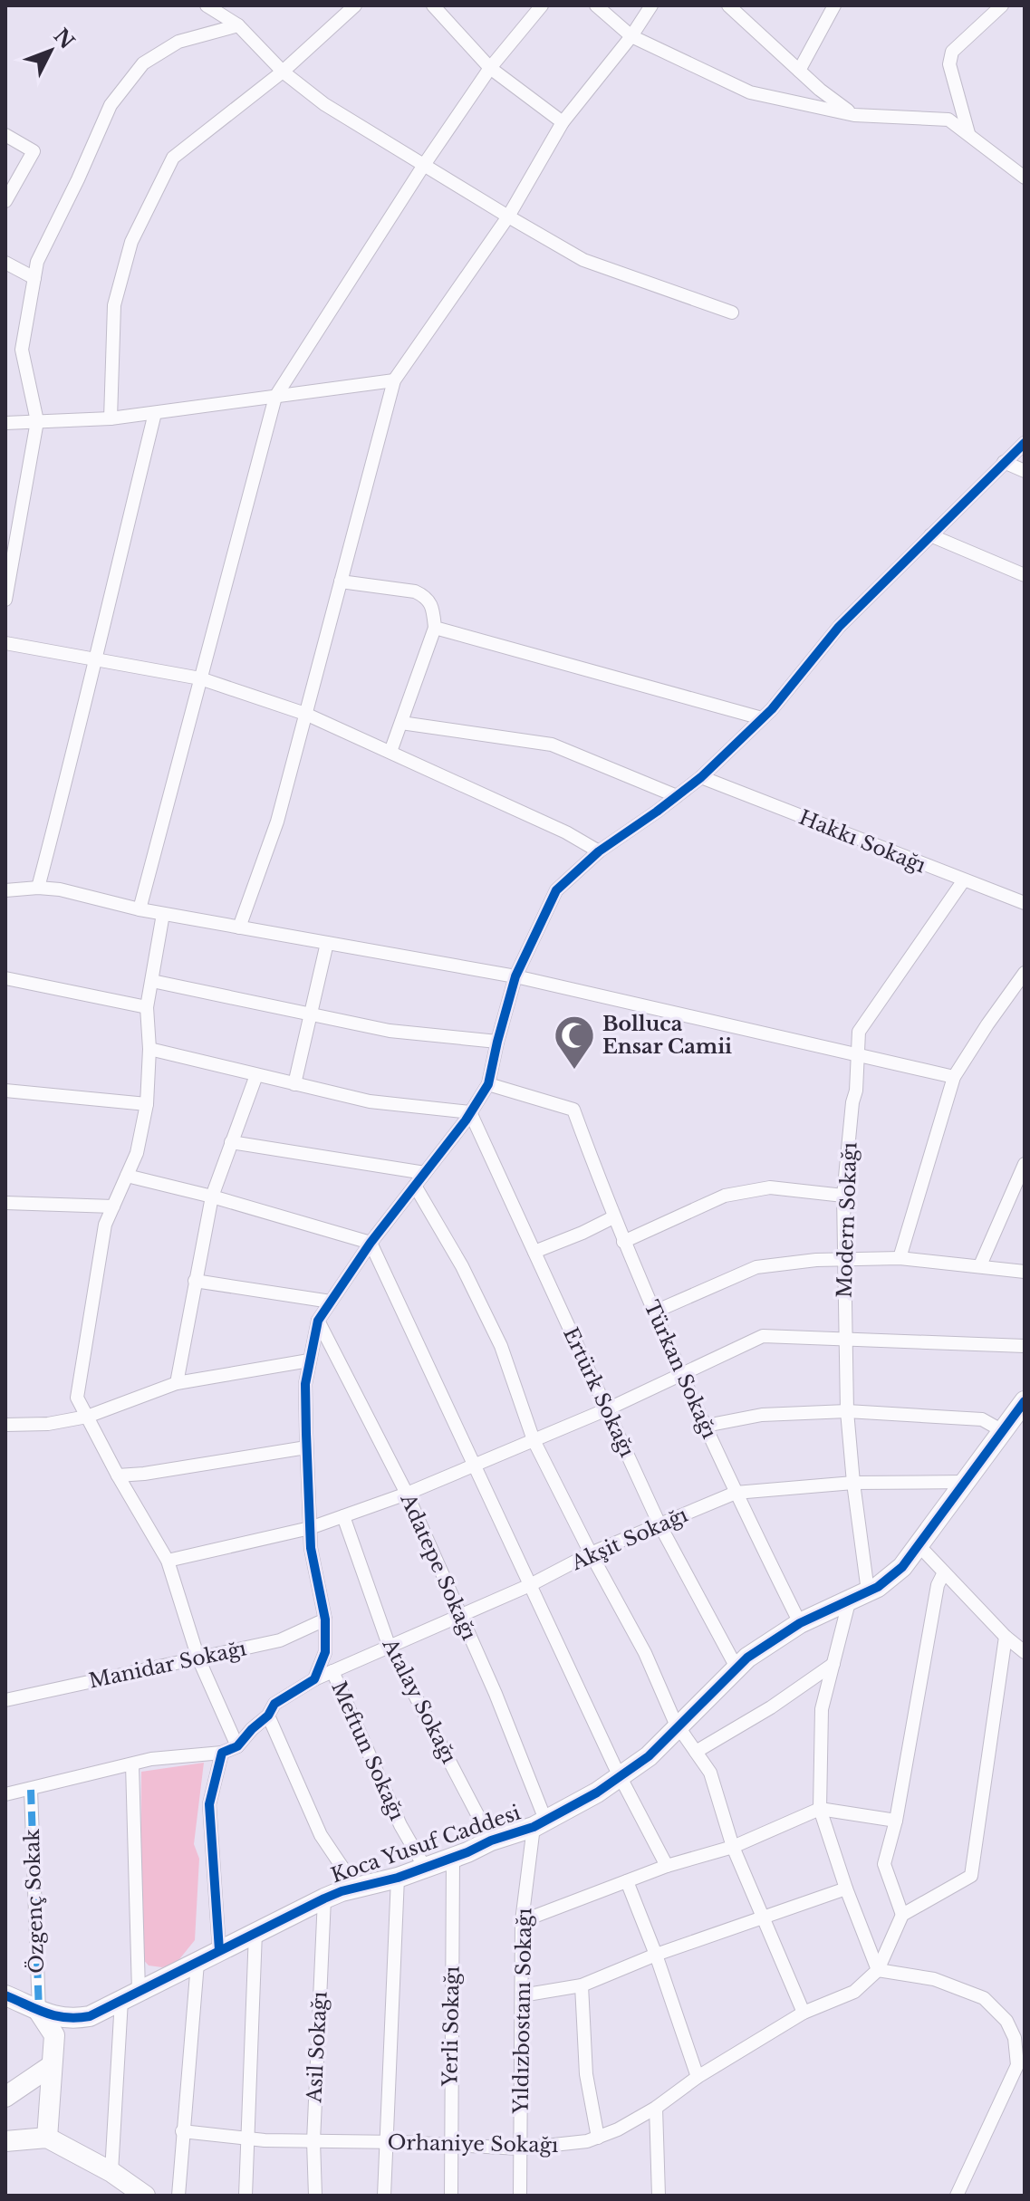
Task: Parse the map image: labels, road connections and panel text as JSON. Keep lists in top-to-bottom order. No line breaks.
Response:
{"streets":{"street":["Hakkı Sokağı","Modern Sokağı","Türkan Sokağı","Ertürk Sokağı","Akşit Sokağı","Adatepe Sokağı","Manidar Sokağı","Atalay Sokağı","Meftun Sokağı","Koca Yusuf Caddesi","Özgenç Sokak","Yıldızbostanı Sokağı","Yerli Sokağı","Asil Sokağı","Orhaniye Sokağı"]},"crossings":[["Hakkı Sokağı","Modern Sokağı"],["Modern Sokağı","Akşit Sokağı"],["Modern Sokağı","Koca Yusuf Caddesi"],["Türkan Sokağı","Akşit Sokağı"],["Türkan Sokağı","Koca Yusuf Caddesi"],["Ertürk Sokağı","Akşit Sokağı"],["Ertürk Sokağı","Koca Yusuf Caddesi"],["Akşit Sokağı","Adatepe Sokağı"],["Akşit Sokağı","Atalay Sokağı"],["Akşit Sokağı","Meftun Sokağı"],["Akşit Sokağı","Koca Yusuf Caddesi"],["Adatepe Sokağı","Koca Yusuf Caddesi"],["Adatepe Sokağı","Yıldızbostanı Sokağı"],["Atalay Sokağı","Koca Yusuf Caddesi"],["Meftun Sokağı","Koca Yusuf Caddesi"],["Koca Yusuf Caddesi","Yıldızbostanı Sokağı"],["Koca Yusuf Caddesi","Yerli Sokağı"],["Koca Yusuf Caddesi","Asil Sokağı"],["Yıldızbostanı Sokağı","Orhaniye Sokağı"],["Yerli Sokağı","Orhaniye Sokağı"],["Asil Sokağı","Orhaniye Sokağı"]],"places":{"mosque":["Bolluca Ensar Camii"]},"north":"top right"}
